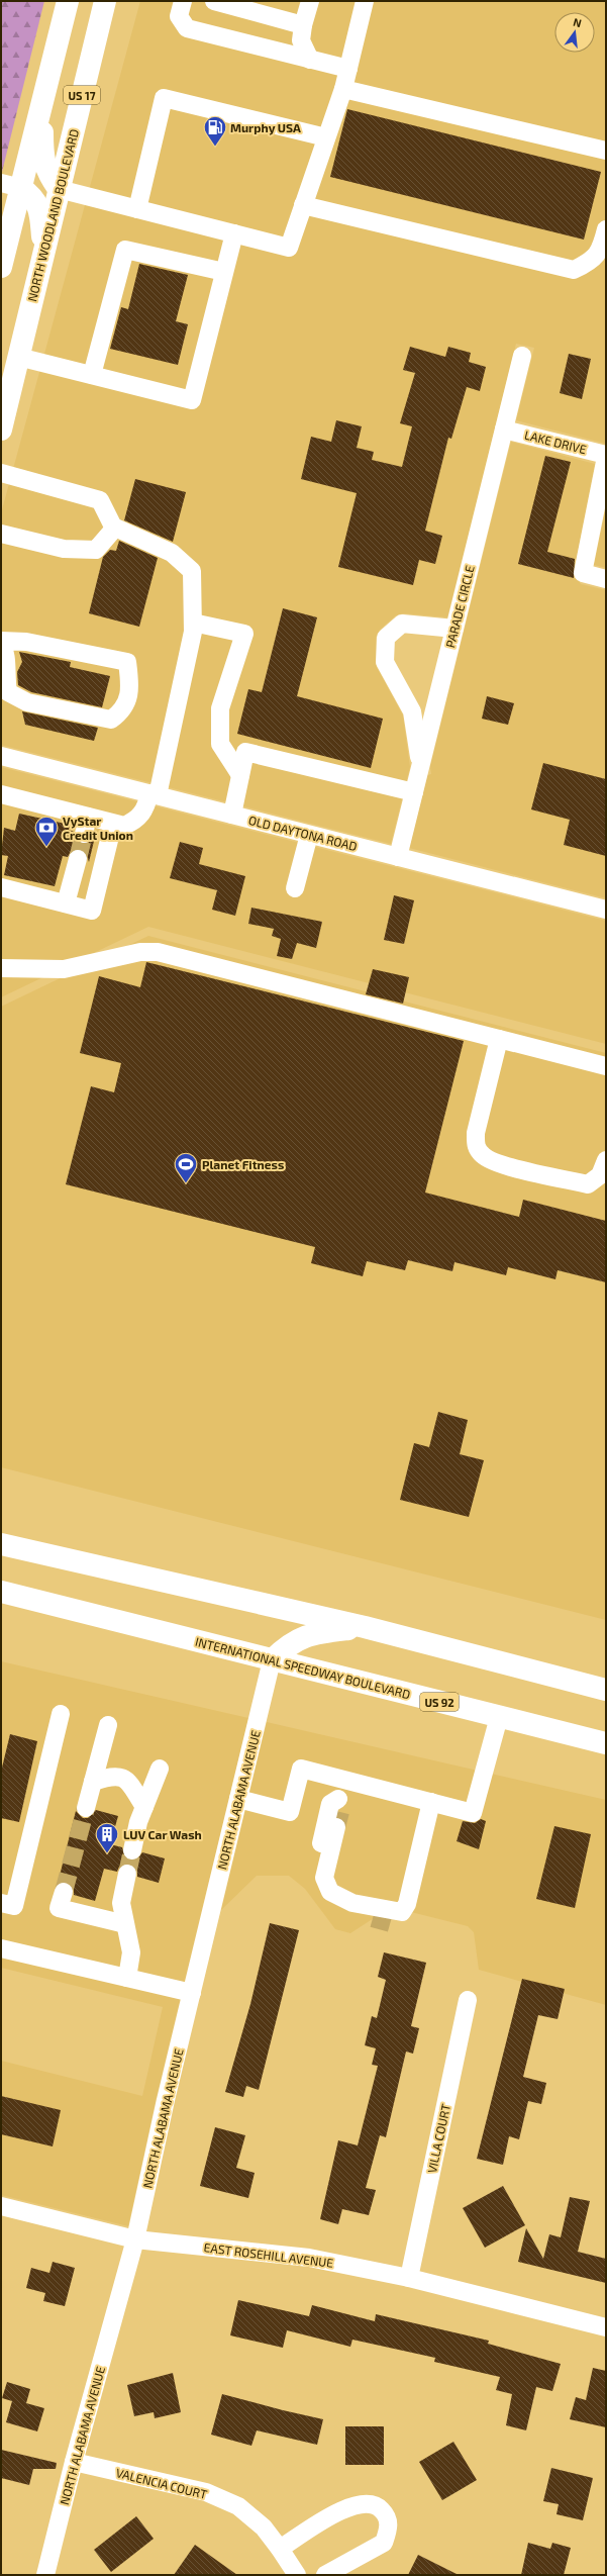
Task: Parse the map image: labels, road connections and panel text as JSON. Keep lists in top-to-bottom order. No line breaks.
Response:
{"streets":{"main road":["US 17","NORTH WOODLAND BOULEVARD","INTERNATIONAL SPEEDWAY BOULEVARD","US 92"],"street":["LAKE DRIVE","PARADE CIRCLE","OLD DAYTONA ROAD","NORTH ALABAMA AVENUE","VILLA COURT","EAST ROSEHILL AVENUE","VALENCIA COURT"]},"crossings":[["LAKE DRIVE","PARADE CIRCLE"],["PARADE CIRCLE","OLD DAYTONA ROAD"],["INTERNATIONAL SPEEDWAY BOULEVARD","NORTH ALABAMA AVENUE"],["NORTH ALABAMA AVENUE","EAST ROSEHILL AVENUE"],["NORTH ALABAMA AVENUE","VALENCIA COURT"],["VILLA COURT","EAST ROSEHILL AVENUE"]],"places":{"fuel station":["Murphy USA"],"bank":["VyStar Credit Union"],"sports":["Planet Fitness"],"building":["LUV Car Wash"]},"north":"top"}
